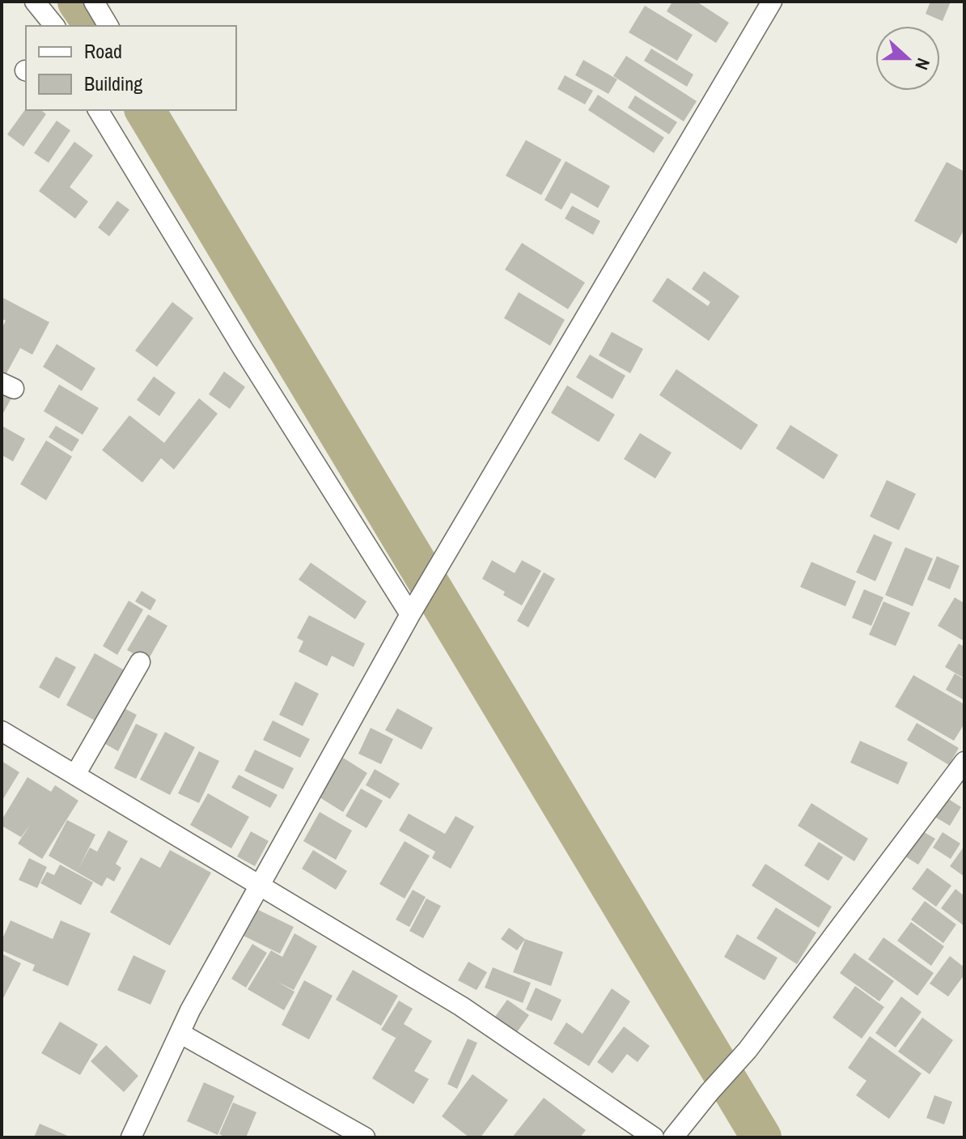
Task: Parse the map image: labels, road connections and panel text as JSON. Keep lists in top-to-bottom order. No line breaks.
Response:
{"legend":["Road","Building"],"north":"right"}
